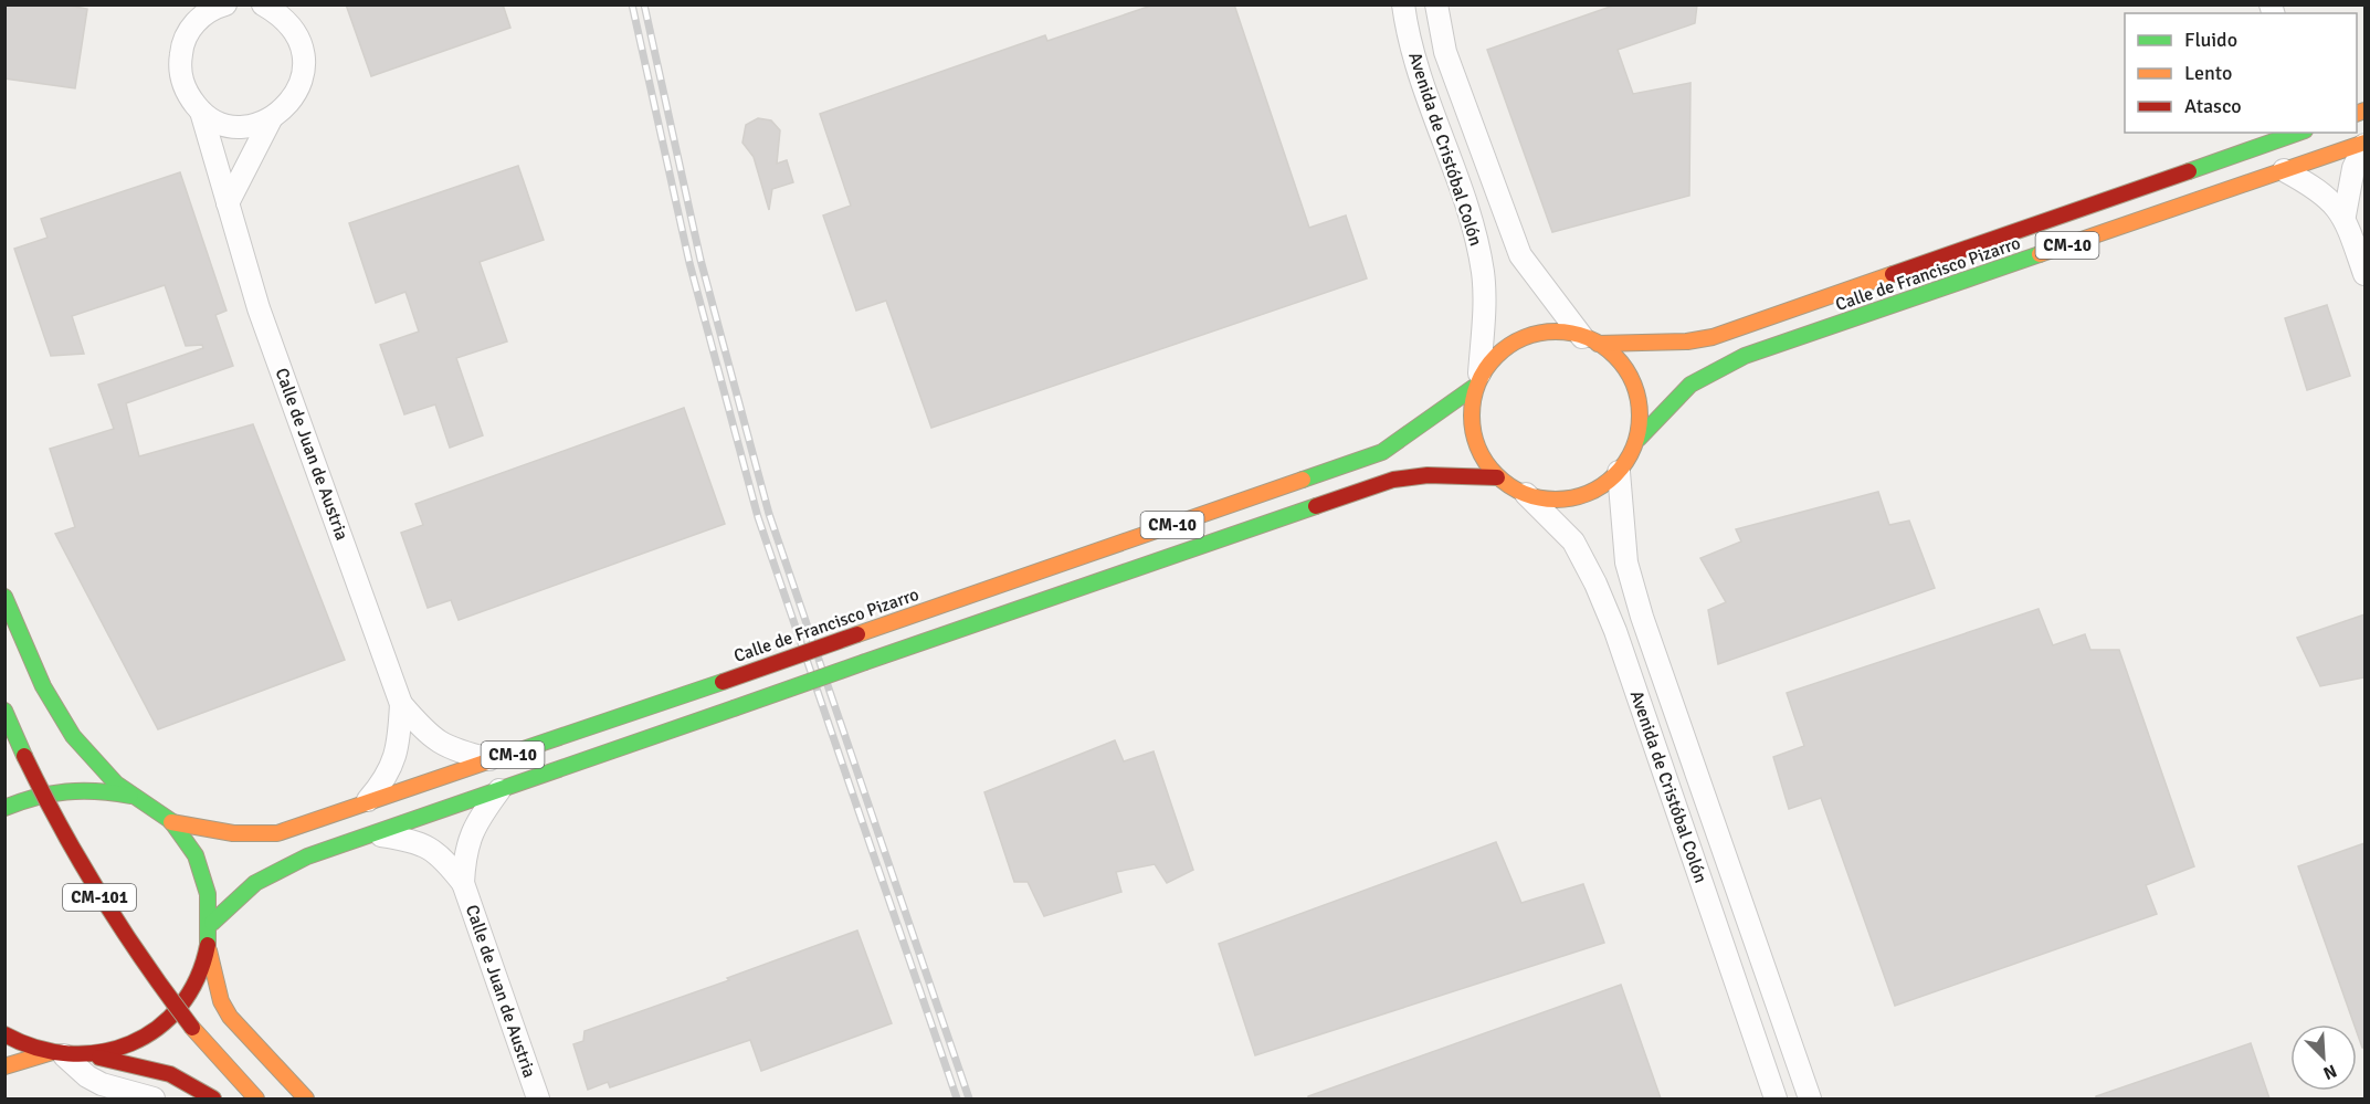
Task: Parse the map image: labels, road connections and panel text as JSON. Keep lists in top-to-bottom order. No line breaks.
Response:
{"streets":{"main road":["CM-10","Calle de Francisco Pizarro","CM-101"],"street":["Avenida de Cristóbal Colón","Calle de Juan de Austria"]},"crossings":[["Avenida de Cristóbal Colón","CM-10"],["Avenida de Cristóbal Colón","Calle de Francisco Pizarro"],["CM-10","Calle de Francisco Pizarro"]],"legend":["Fluido","Lento","Atasco"],"north":"bottom right"}
